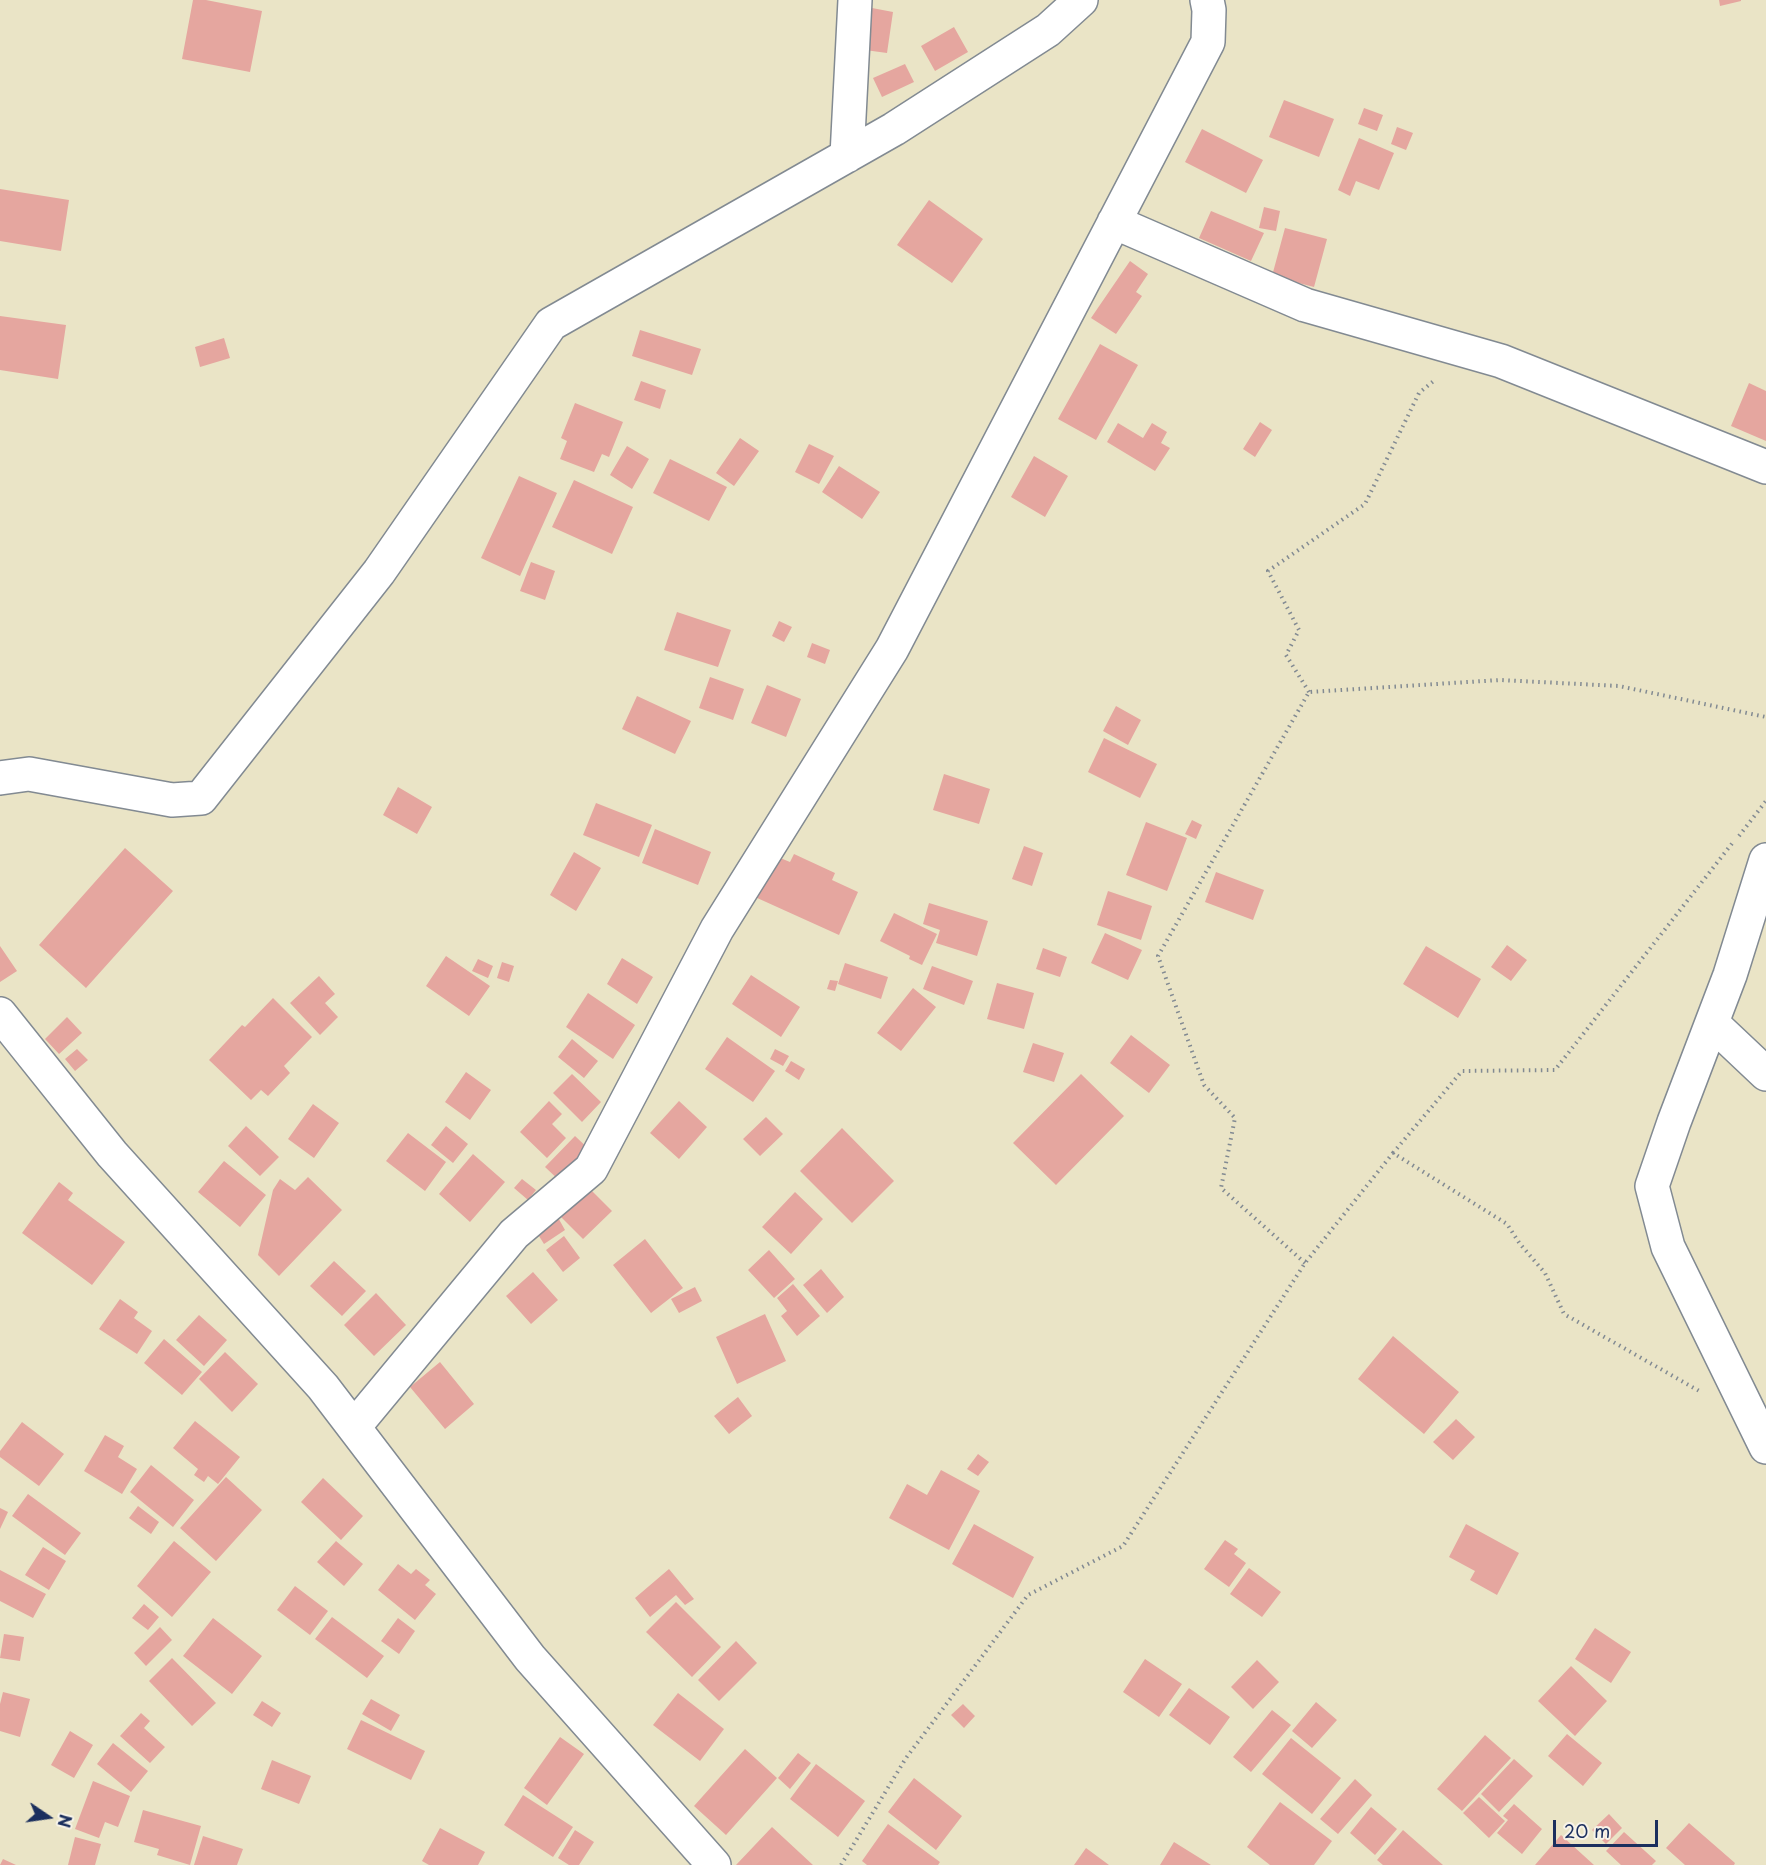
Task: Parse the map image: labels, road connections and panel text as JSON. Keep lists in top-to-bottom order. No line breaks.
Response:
{"scale_bar":"20 m","north":"right"}
